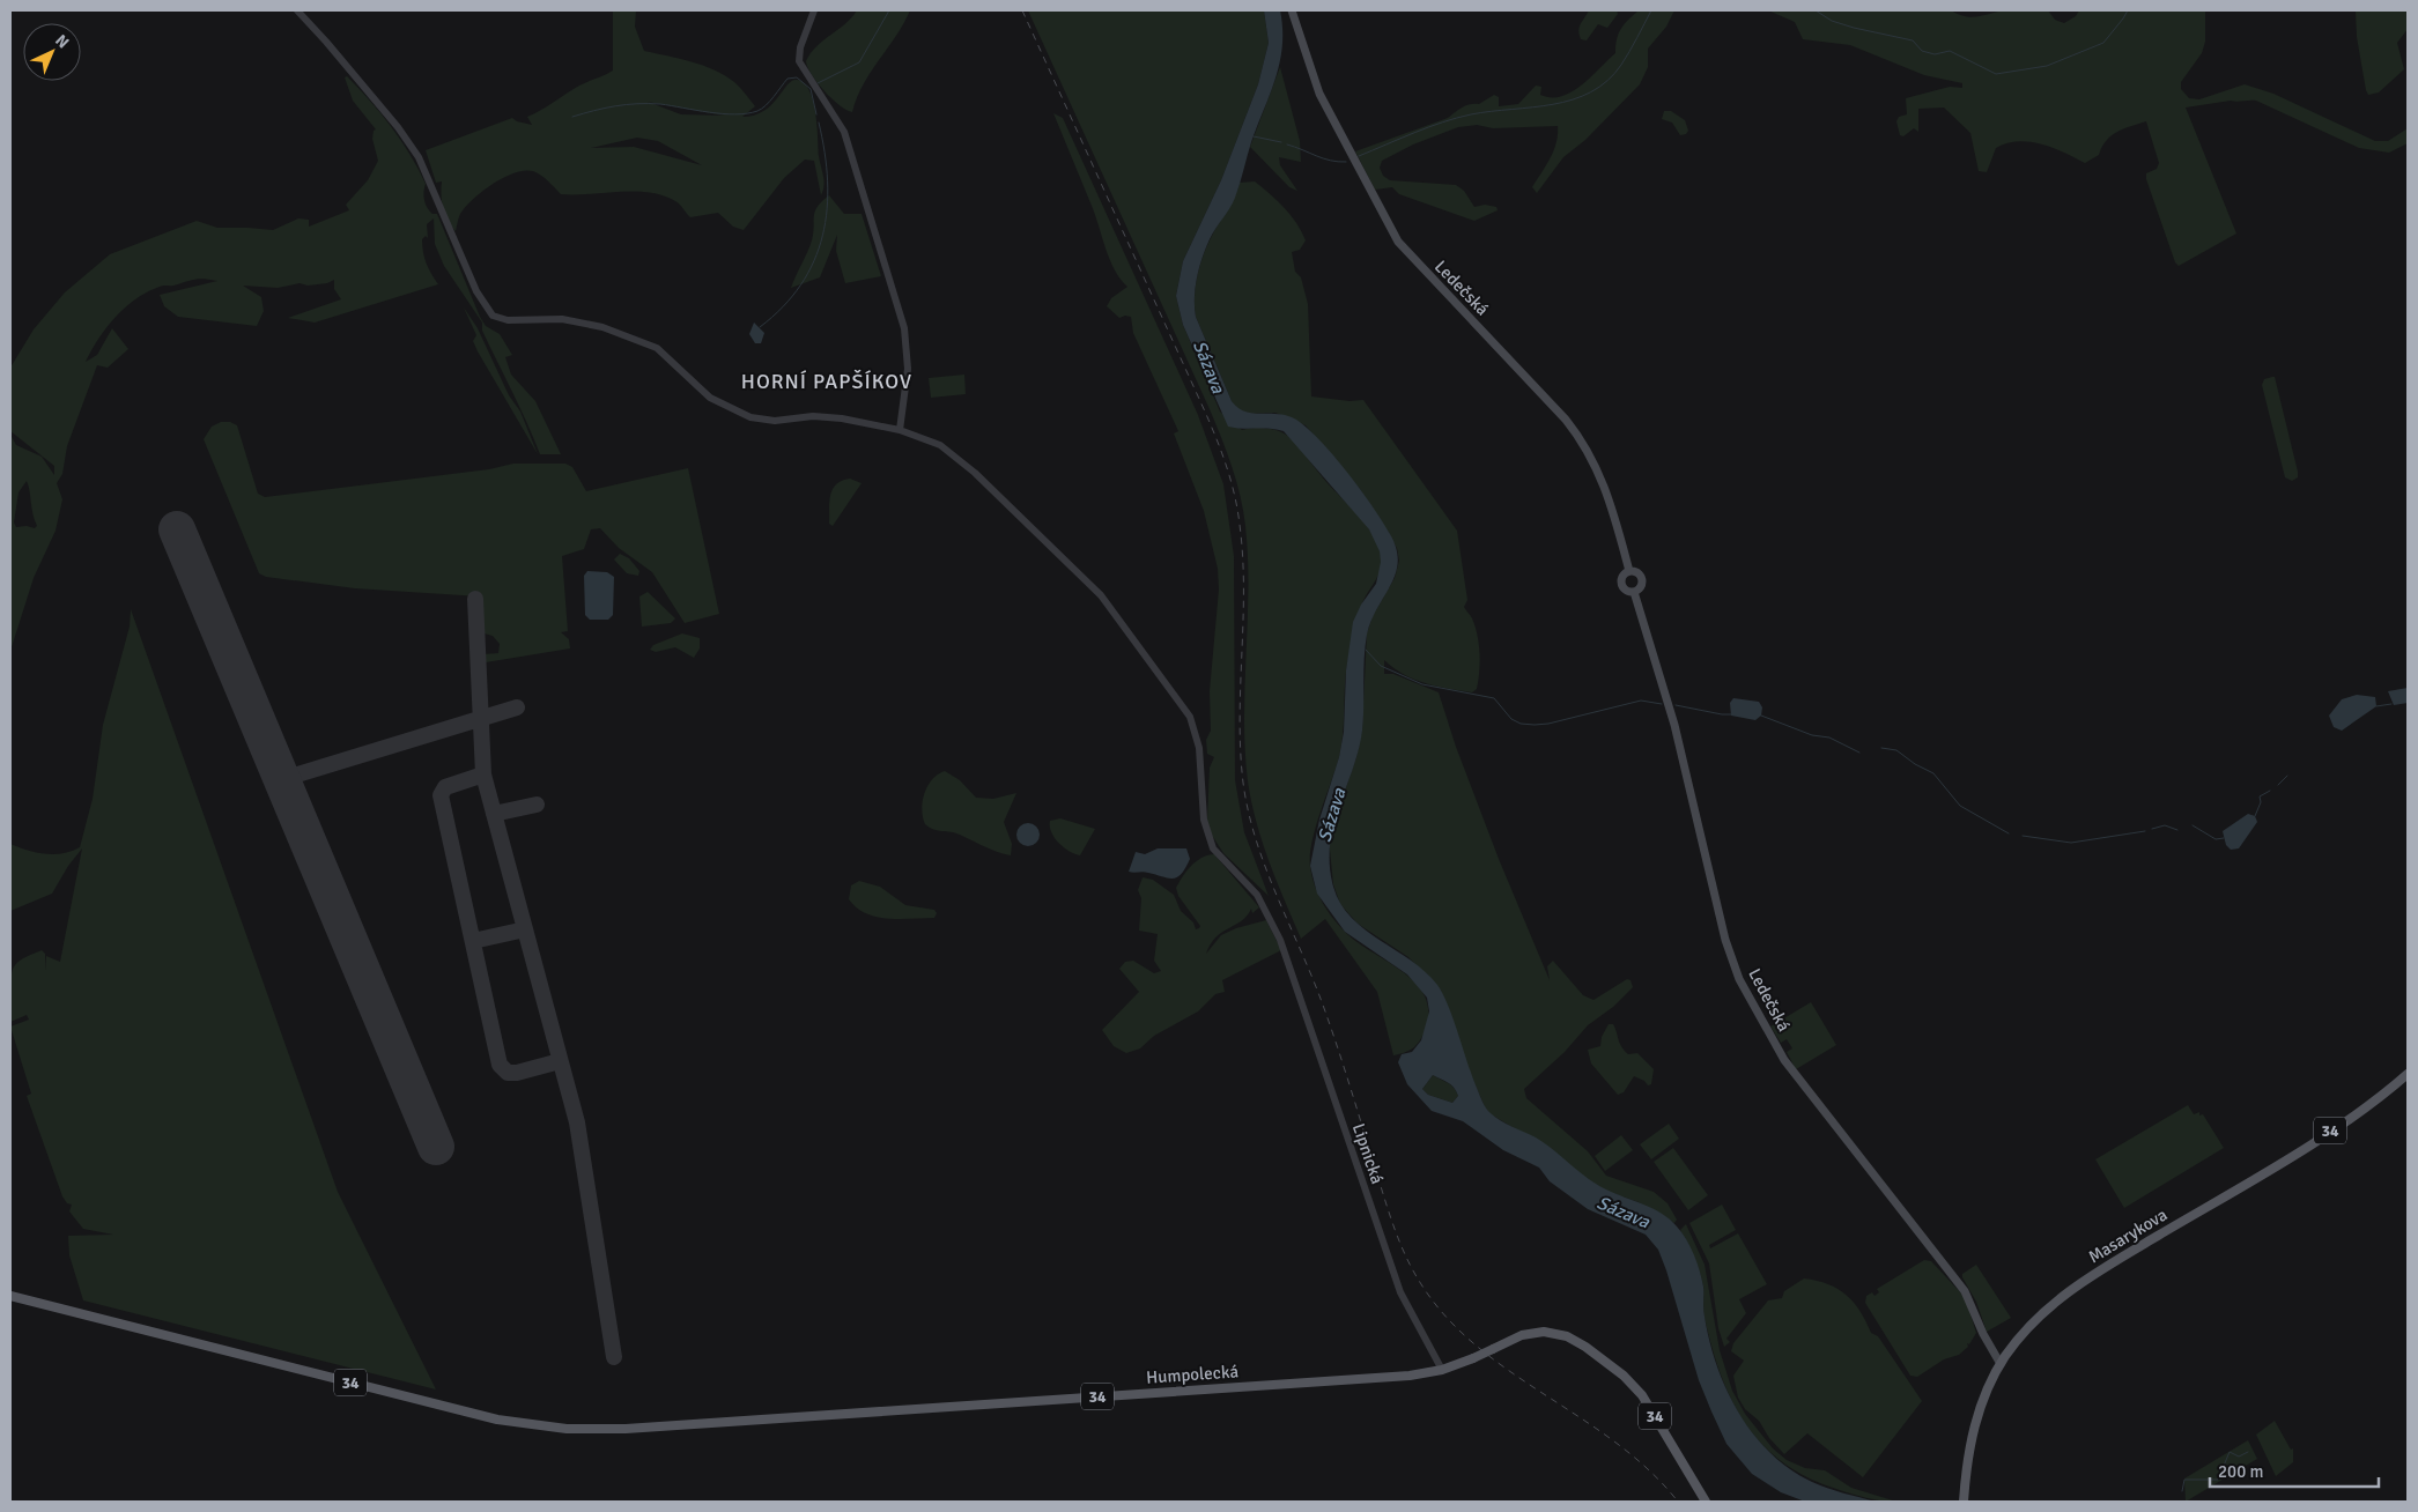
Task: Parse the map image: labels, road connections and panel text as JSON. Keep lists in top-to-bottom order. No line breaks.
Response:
{"streets":{"main road":["Ledečská","34","Masarykova","Humpolecká"],"street":["Lipnická"]},"crossings":[["Ledečská","Masarykova"],["Lipnická","Humpolecká"]],"districts":["HORNÍ PAPŠÍKOV"],"water":["Sázava"],"scale_bar":"200 m","north":"top right"}
